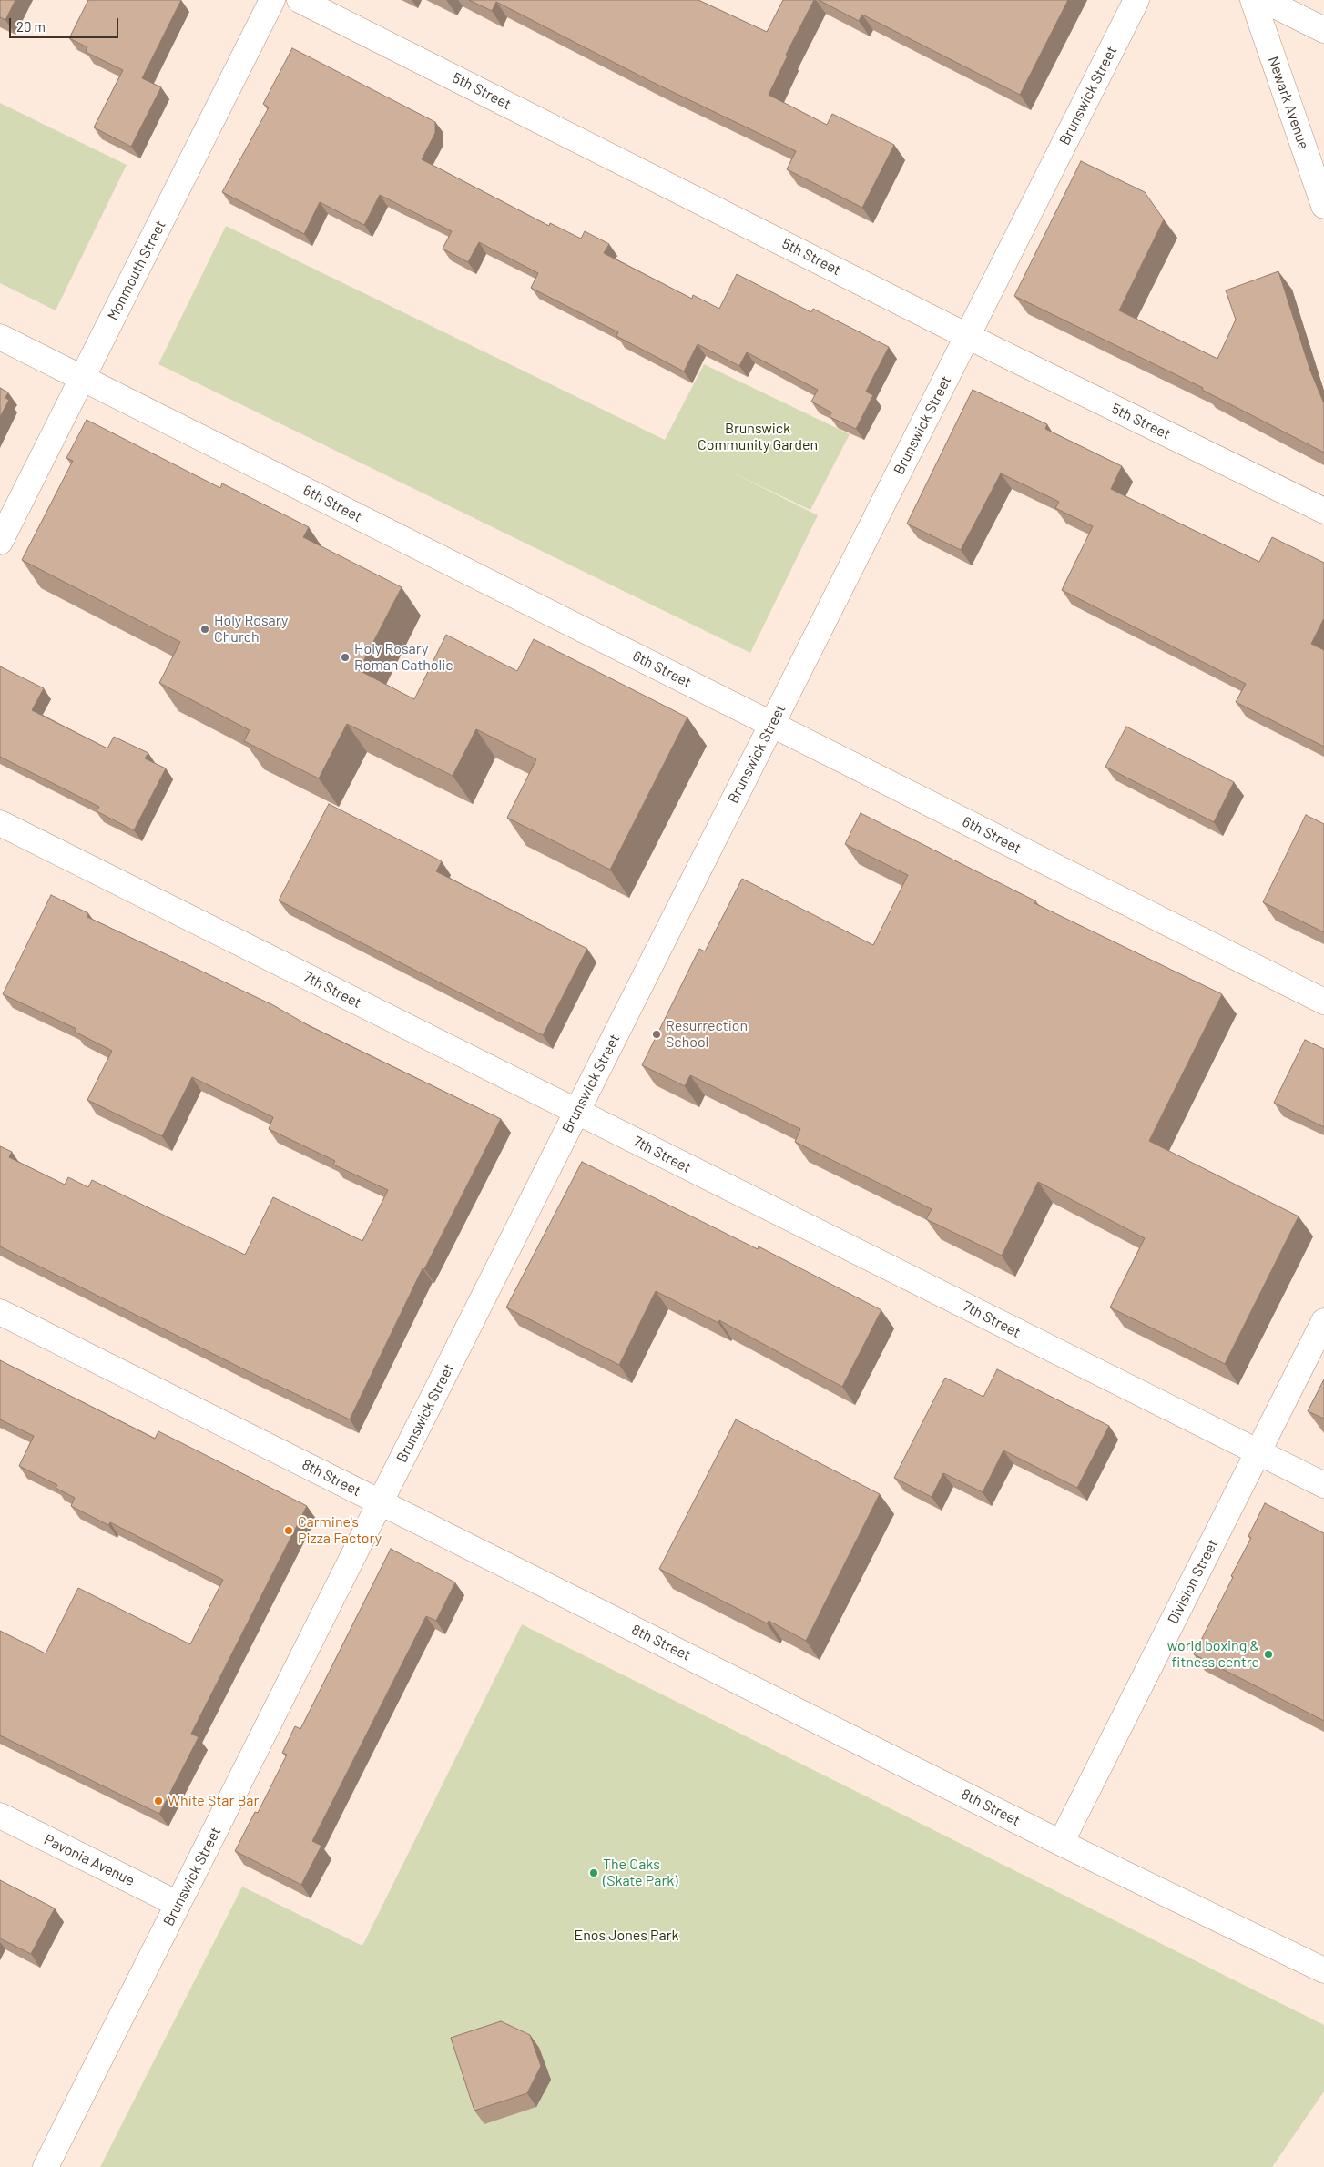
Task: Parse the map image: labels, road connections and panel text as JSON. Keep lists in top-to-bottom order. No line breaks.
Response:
{"streets":{"street":["5th Street","Brunswick Street","Newark Avenue","Monmouth Street","6th Street","7th Street","8th Street","Division Street","Pavonia Avenue"]},"crossings":[["5th Street","Brunswick Street"],["Brunswick Street","6th Street"],["Brunswick Street","7th Street"],["Brunswick Street","8th Street"],["Brunswick Street","Pavonia Avenue"],["Monmouth Street","6th Street"],["7th Street","Division Street"],["8th Street","Division Street"]],"parks":["Brunswick Community Garden","Enos Jones Park"],"places":["Holy Rosary Church","Holy Rosary Roman Catholic","Resurrection School","Carmine's Pizza Factory","world boxing & fitness centre","White Star Bar","The Oaks (Skate Park)"],"scale_bar":"20 m"}
